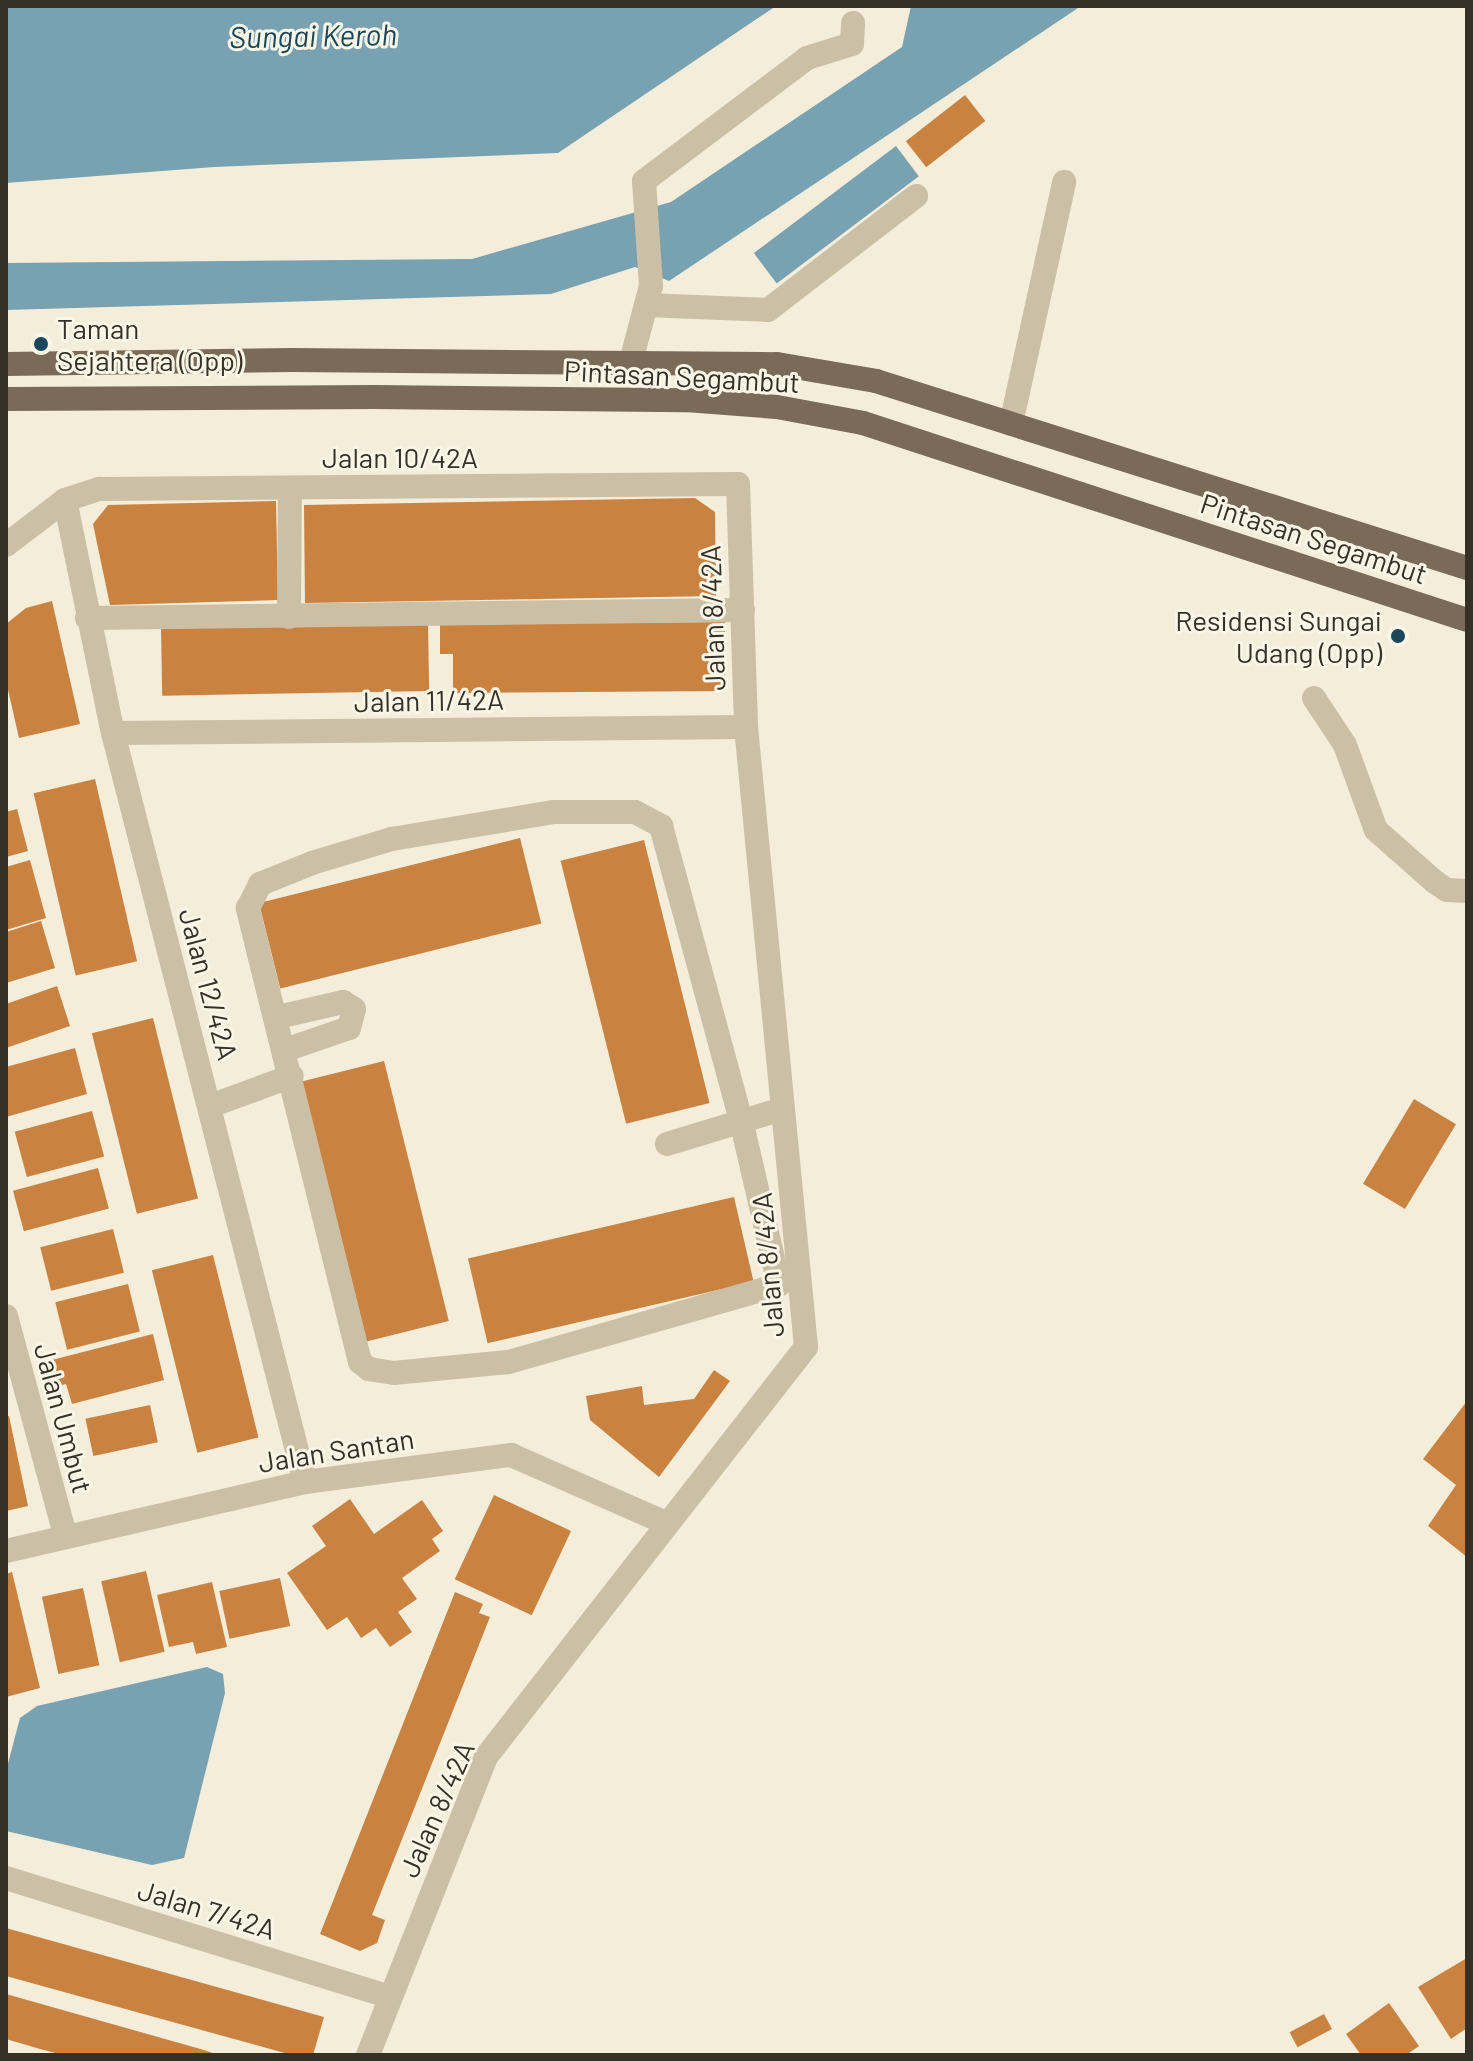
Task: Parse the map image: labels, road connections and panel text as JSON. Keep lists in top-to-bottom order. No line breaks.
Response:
{"streets":{"main road":["Pintasan Segambut"],"street":["Jalan 10/42A","Jalan 8/42A","Jalan 11/42A","Jalan 12/42A","Jalan Umbut","Jalan Santan","Jalan 7/42A"]},"crossings":[["Jalan 10/42A","Jalan 8/42A"],["Jalan 10/42A","Jalan 12/42A"],["Jalan 8/42A","Jalan 11/42A"],["Jalan 8/42A","Jalan Santan"],["Jalan 8/42A","Jalan 7/42A"],["Jalan 11/42A","Jalan 12/42A"],["Jalan 12/42A","Jalan Santan"],["Jalan Umbut","Jalan Santan"]],"water":["Sungai Keroh"],"places":["Taman Sejahtera (Opp)","Residensi Sungai Udang (Opp)"]}
